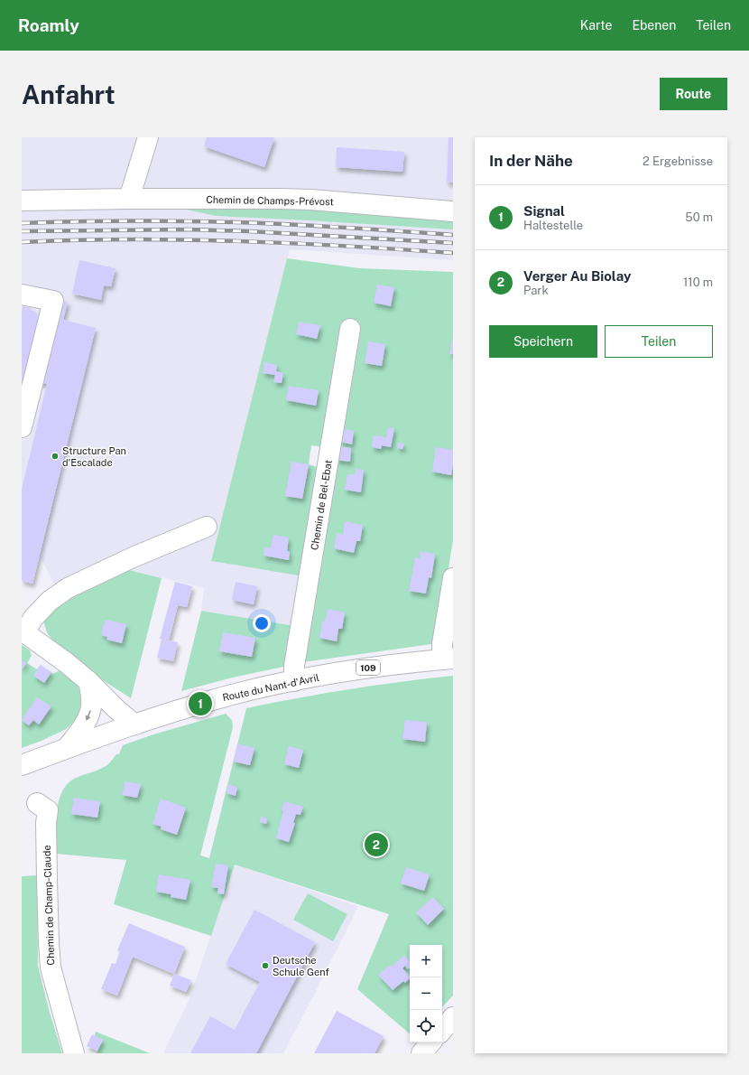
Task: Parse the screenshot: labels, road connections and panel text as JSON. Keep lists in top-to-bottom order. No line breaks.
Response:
{"streets":{"street":["Chemin de Champs-Prévost","Chemin de Bel-Ebat","109","Route du Nant-d'Avril","Chemin de Champ-Claude"]},"crossings":[["Chemin de Bel-Ebat","Route du Nant-d'Avril"]],"places":["Structure Pan d'Escalade","Deutsche Schule Genf"],"page":{"header":"Roamly","nav":["Karte","Ebenen","Teilen"],"buttons":["Route",["Speichern","Teilen"]],"title":"Anfahrt","heading":["In der Nähe","2 Ergebnisse"],"list":[{"mark":"1","name":"Signal","note":"Haltestelle","value":"50 m"},{"mark":"2","name":"Verger Au Biolay","note":"Park","value":"110 m"}],"pins":["1","2"],"map_buttons":["+","−"]}}
